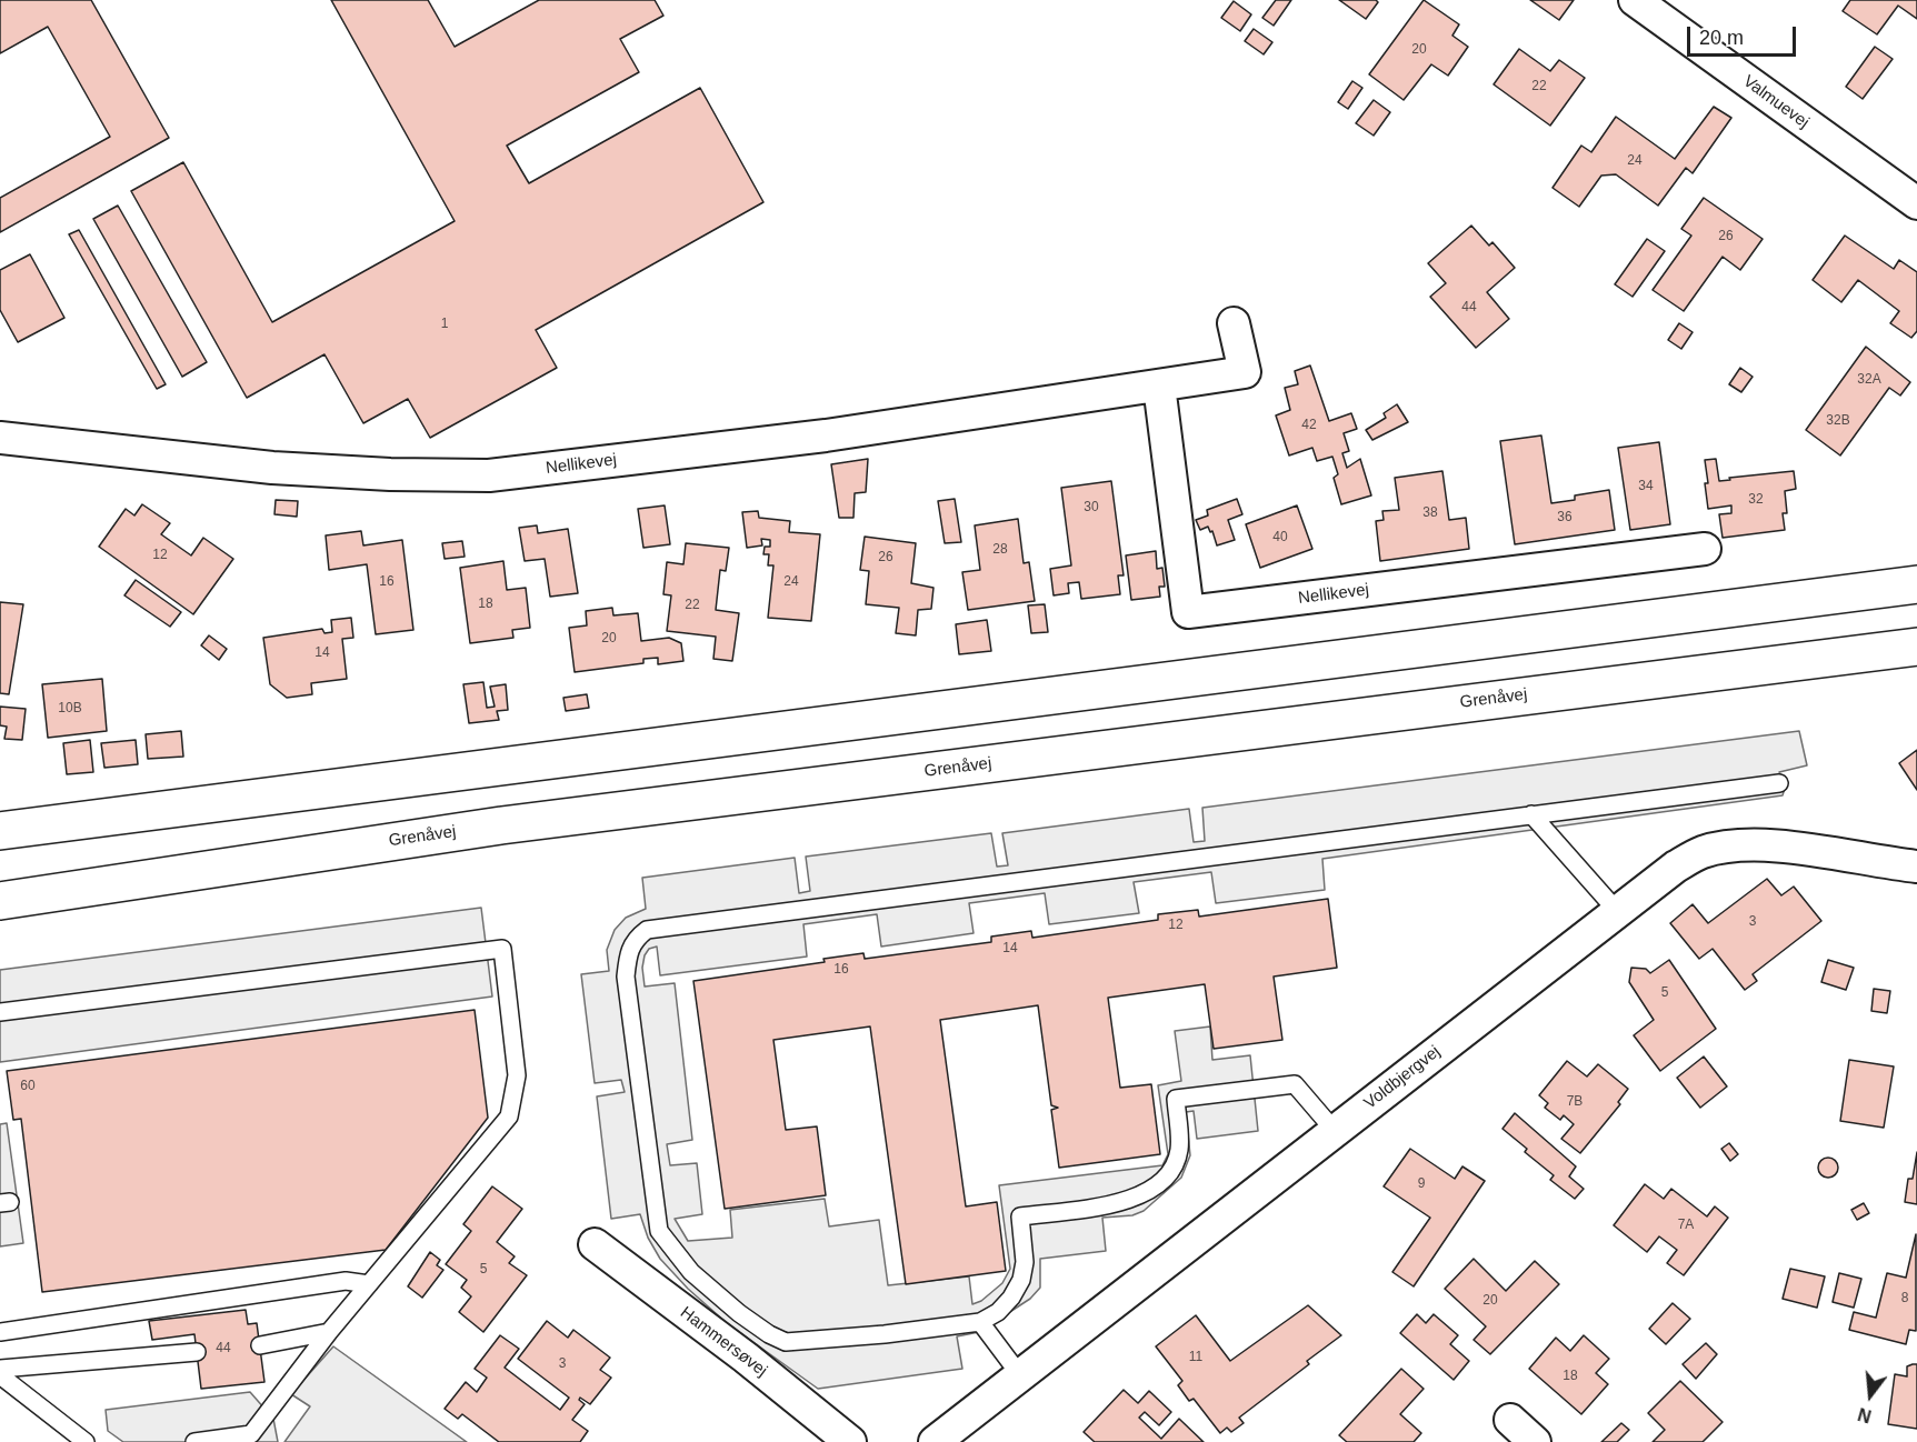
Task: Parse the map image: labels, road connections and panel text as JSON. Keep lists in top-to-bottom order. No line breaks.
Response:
{"streets":{"main road":["Grenåvej"],"street":["Valmuevej","Nellikevej","Voldbjergvej","Hammersøvej"]},"house_numbers":["20","22","24","26","44","1","32A","32B","42","34","32","30","38","36","40","28","12","26","16","24","18","22","20","14","10B","3","12","14","16","5","60","7B","9","7A","5","8","20","44","11","3","18"],"scale_bar":"20 m","north":"bottom"}
